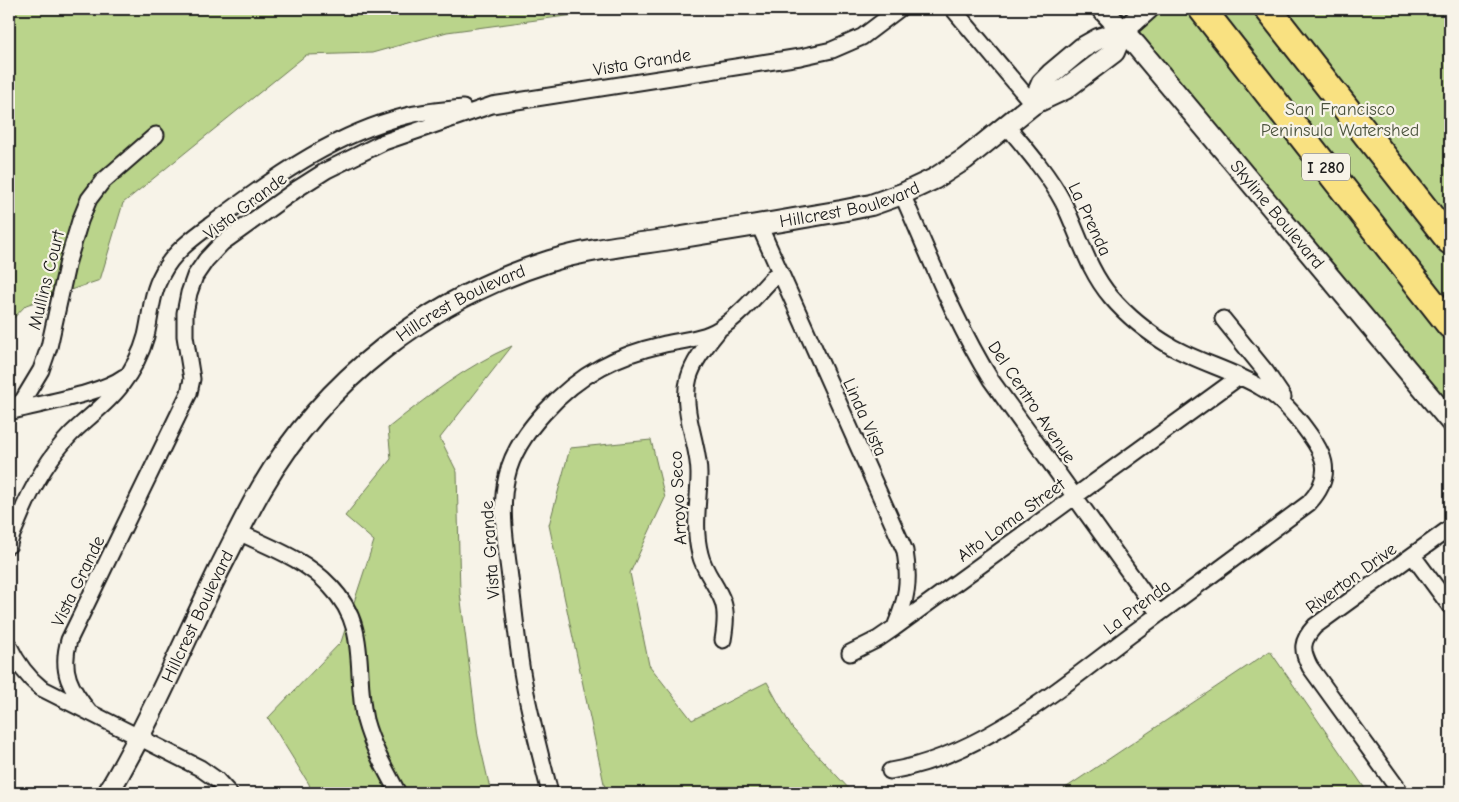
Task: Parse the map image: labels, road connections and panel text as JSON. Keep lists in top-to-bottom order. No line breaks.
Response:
{"streets":{"highway":["I 280"],"street":["Vista Grande","Hillcrest Boulevard","Skyline Boulevard","La Prenda","Mullins Court","Del Centro Avenue","Linda Vista","Arroyo Seco","Alto Loma Street","Riverton Drive"]},"crossings":[["Vista Grande","Hillcrest Boulevard"],["Vista Grande","Linda Vista"],["Vista Grande","Arroyo Seco"],["Hillcrest Boulevard","Skyline Boulevard"],["Hillcrest Boulevard","La Prenda"],["Hillcrest Boulevard","Del Centro Avenue"],["Hillcrest Boulevard","Linda Vista"],["La Prenda","Del Centro Avenue"],["La Prenda","Alto Loma Street"],["Del Centro Avenue","Alto Loma Street"],["Linda Vista","Alto Loma Street"]],"parks":["San Francisco Peninsula Watershed"]}
